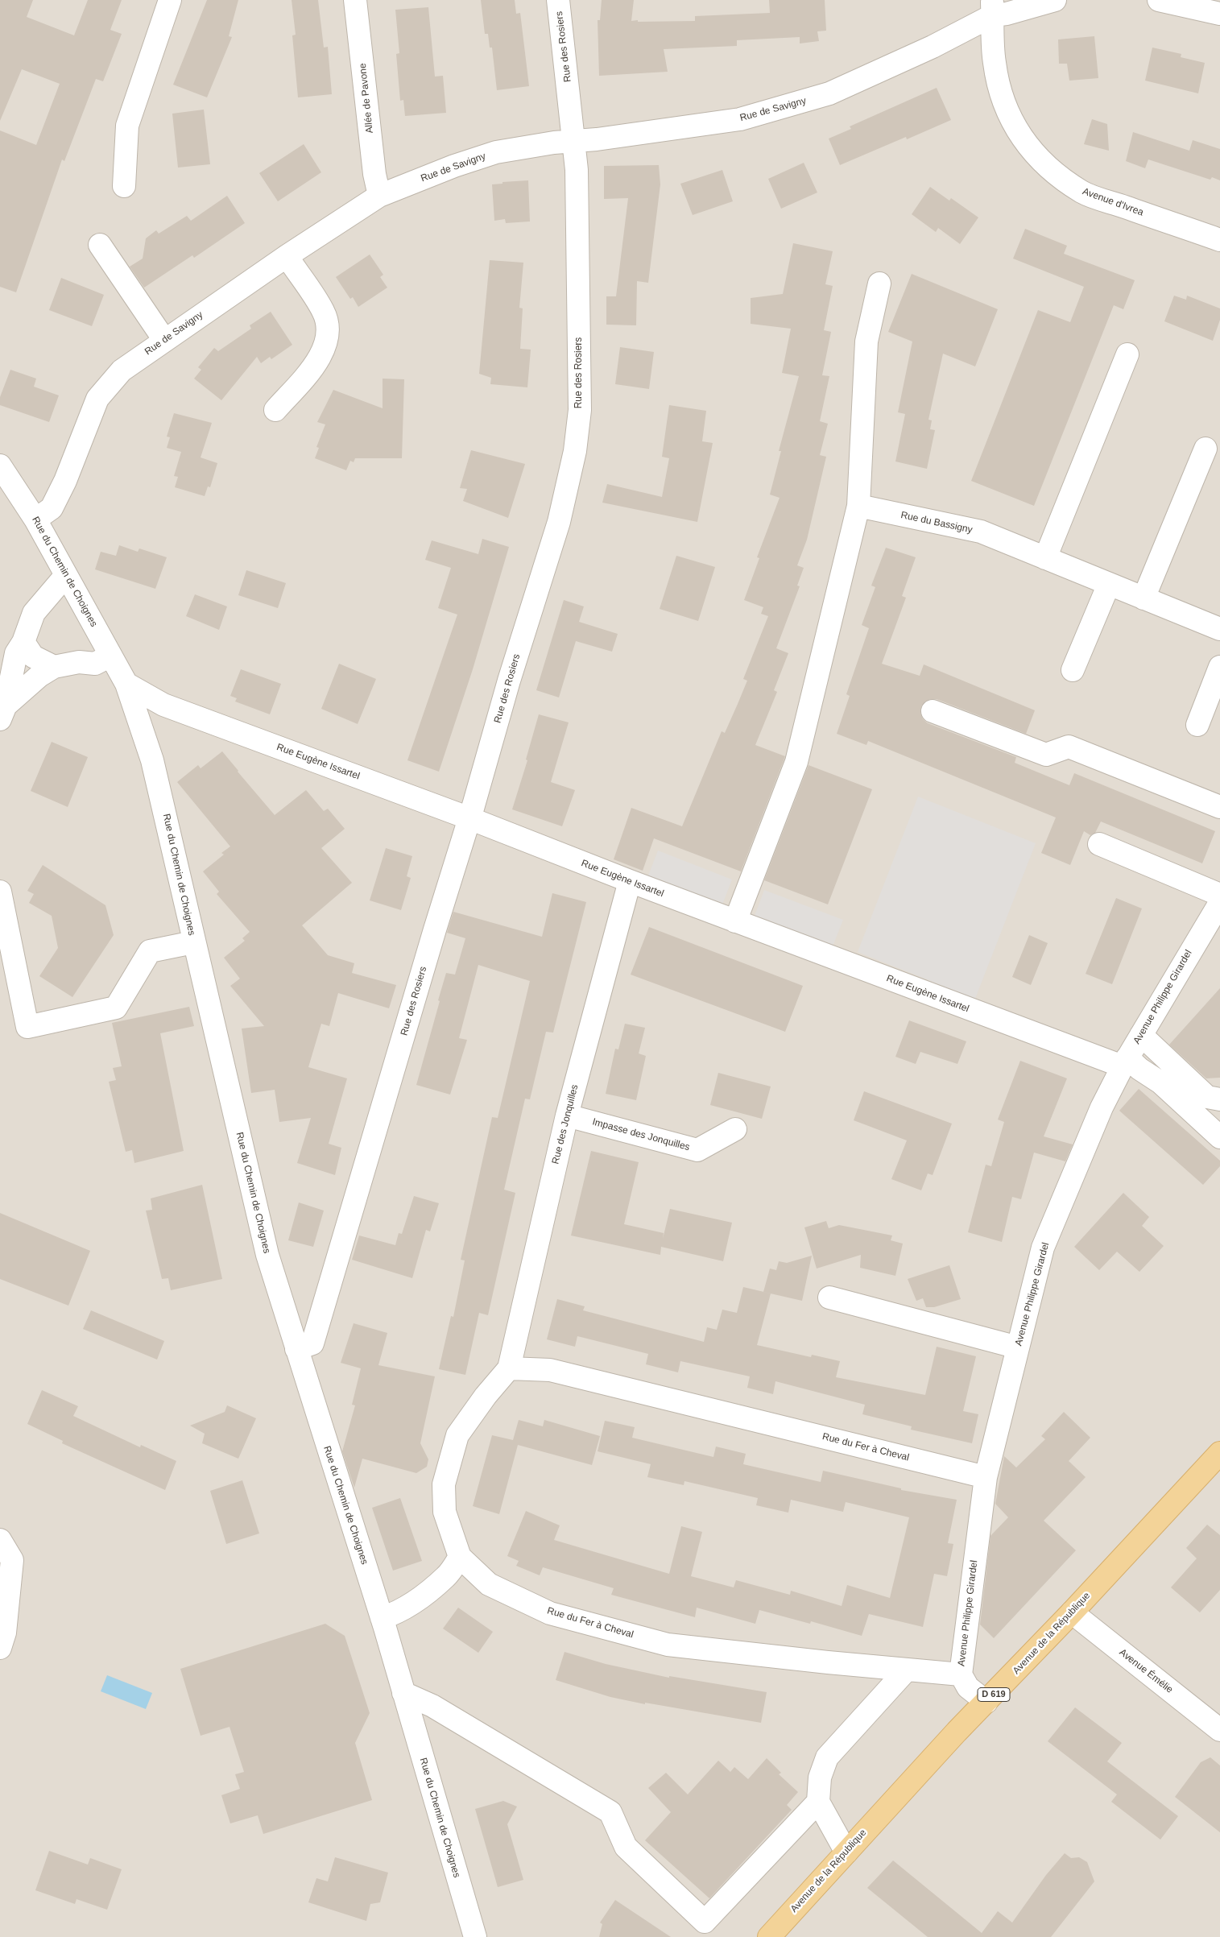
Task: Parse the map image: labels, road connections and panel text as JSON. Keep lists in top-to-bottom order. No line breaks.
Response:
{"streets":{"main road":["Avenue de la République","D 619"],"street":["Rue des Rosiers","Allée de Pavone","Rue de Savigny","Avenue d'Ivrea","Rue du Bassigny","Rue du Chemin de Choignes","Rue Eugène Issartel","Avenue Philippe Girardel","Rue des Jonquilles","Impasse des Jonquilles","Rue du Fer à Cheval","Avenue Émélie"]},"crossings":[["Rue des Rosiers","Rue de Savigny"],["Rue des Rosiers","Rue du Chemin de Choignes"],["Rue des Rosiers","Rue Eugène Issartel"],["Allée de Pavone","Rue de Savigny"],["Rue de Savigny","Avenue d'Ivrea"],["Rue de Savigny","Rue du Chemin de Choignes"],["Rue du Chemin de Choignes","Rue Eugène Issartel"],["Rue Eugène Issartel","Avenue Philippe Girardel"],["Rue Eugène Issartel","Rue des Jonquilles"],["Avenue Philippe Girardel","Rue du Fer à Cheval"],["Rue des Jonquilles","Impasse des Jonquilles"],["Rue des Jonquilles","Rue du Fer à Cheval"],["Avenue de la République","Avenue Émélie"]]}
